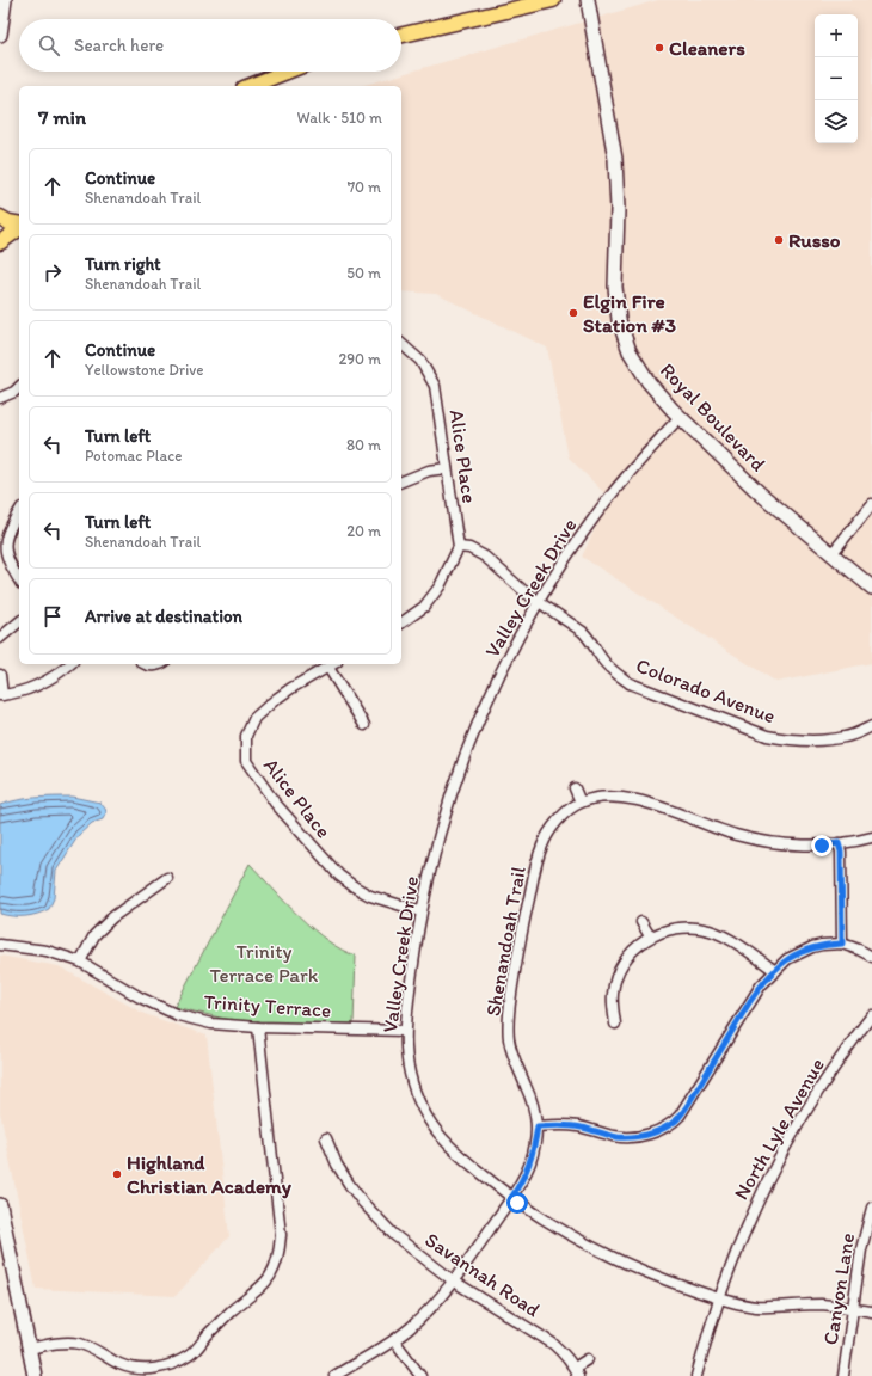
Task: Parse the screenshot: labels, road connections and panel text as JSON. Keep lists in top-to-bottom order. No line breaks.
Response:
{"streets":{"street":["Royal Boulevard","Alice Place","Valley Creek Drive","Colorado Avenue","Shenandoah Trail","Trinity Terrace","North Lyle Avenue","Savannah Road","Canyon Lane"]},"crossings":[["Royal Boulevard","Valley Creek Drive"],["Alice Place","Valley Creek Drive"],["Alice Place","Colorado Avenue"],["Valley Creek Drive","Colorado Avenue"],["Valley Creek Drive","Shenandoah Trail"],["Valley Creek Drive","Trinity Terrace"],["Valley Creek Drive","North Lyle Avenue"],["Valley Creek Drive","Canyon Lane"],["Shenandoah Trail","Savannah Road"]],"parks":["Trinity Terrace Park"],"places":["Cleaners","Russo","Elgin Fire Station #3","Highland Christian Academy"],"page":{"map_buttons":["+","−"],"search":"Search here","heading":["7 min","Walk · 510 m"],"list":[["Continue","Shenandoah Trail","70 m"],["Turn right","Shenandoah Trail","50 m"],["Continue","Yellowstone Drive","290 m"],["Turn left","Potomac Place","80 m"],["Turn left","Shenandoah Trail","20 m"],"Arrive at destination"]}}
